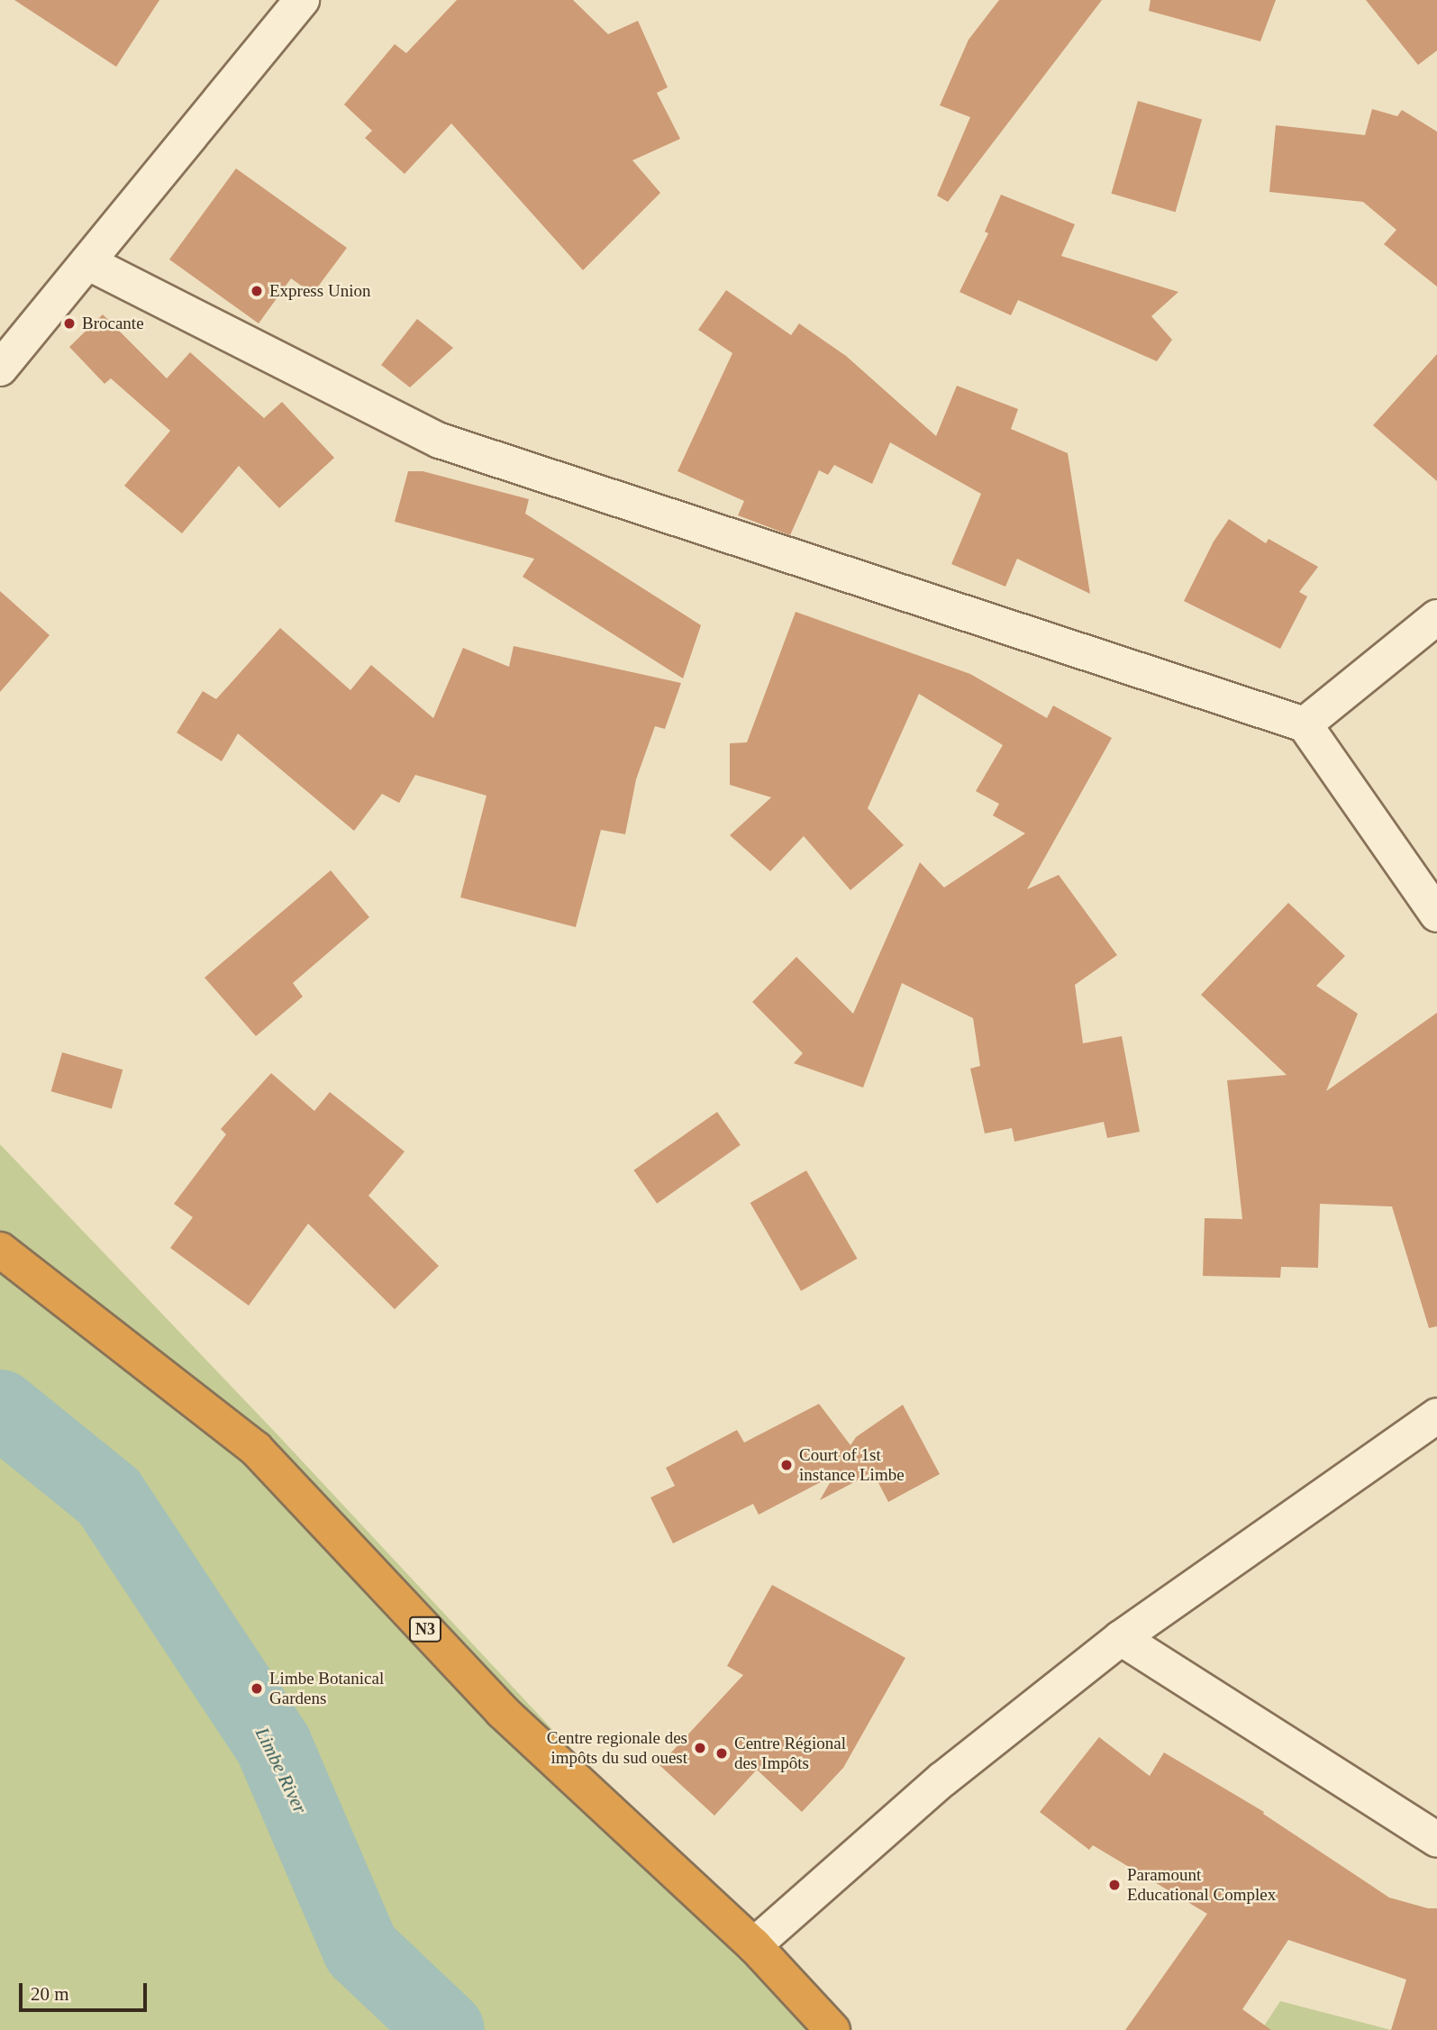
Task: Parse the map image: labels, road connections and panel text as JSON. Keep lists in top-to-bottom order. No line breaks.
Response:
{"streets":{"highway":["N3"]},"water":["Limbe River"],"places":["Express Union","Brocante","Court of 1st instance Limbe","Limbe Botanical Gardens","Centre regionale des impôts du sud ouest","Centre Régional des Impôts","Paramount Educational Complex"],"scale_bar":"20 m"}
